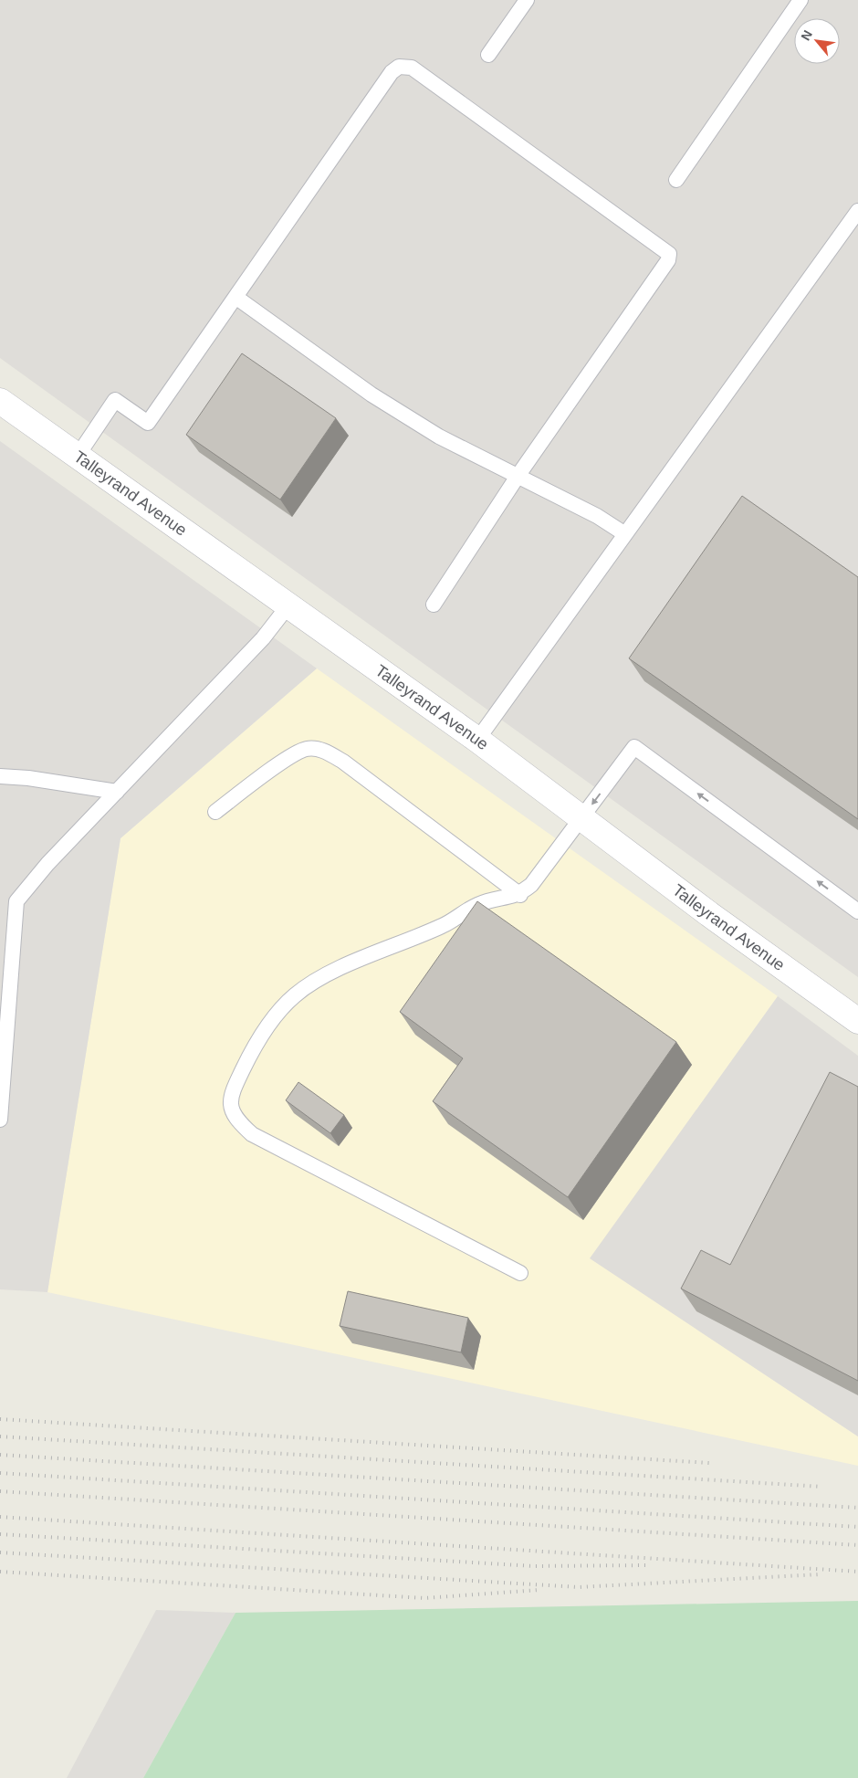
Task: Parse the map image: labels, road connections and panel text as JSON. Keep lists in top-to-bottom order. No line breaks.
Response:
{"streets":{"street":["Talleyrand Avenue"]},"north":"top left"}
